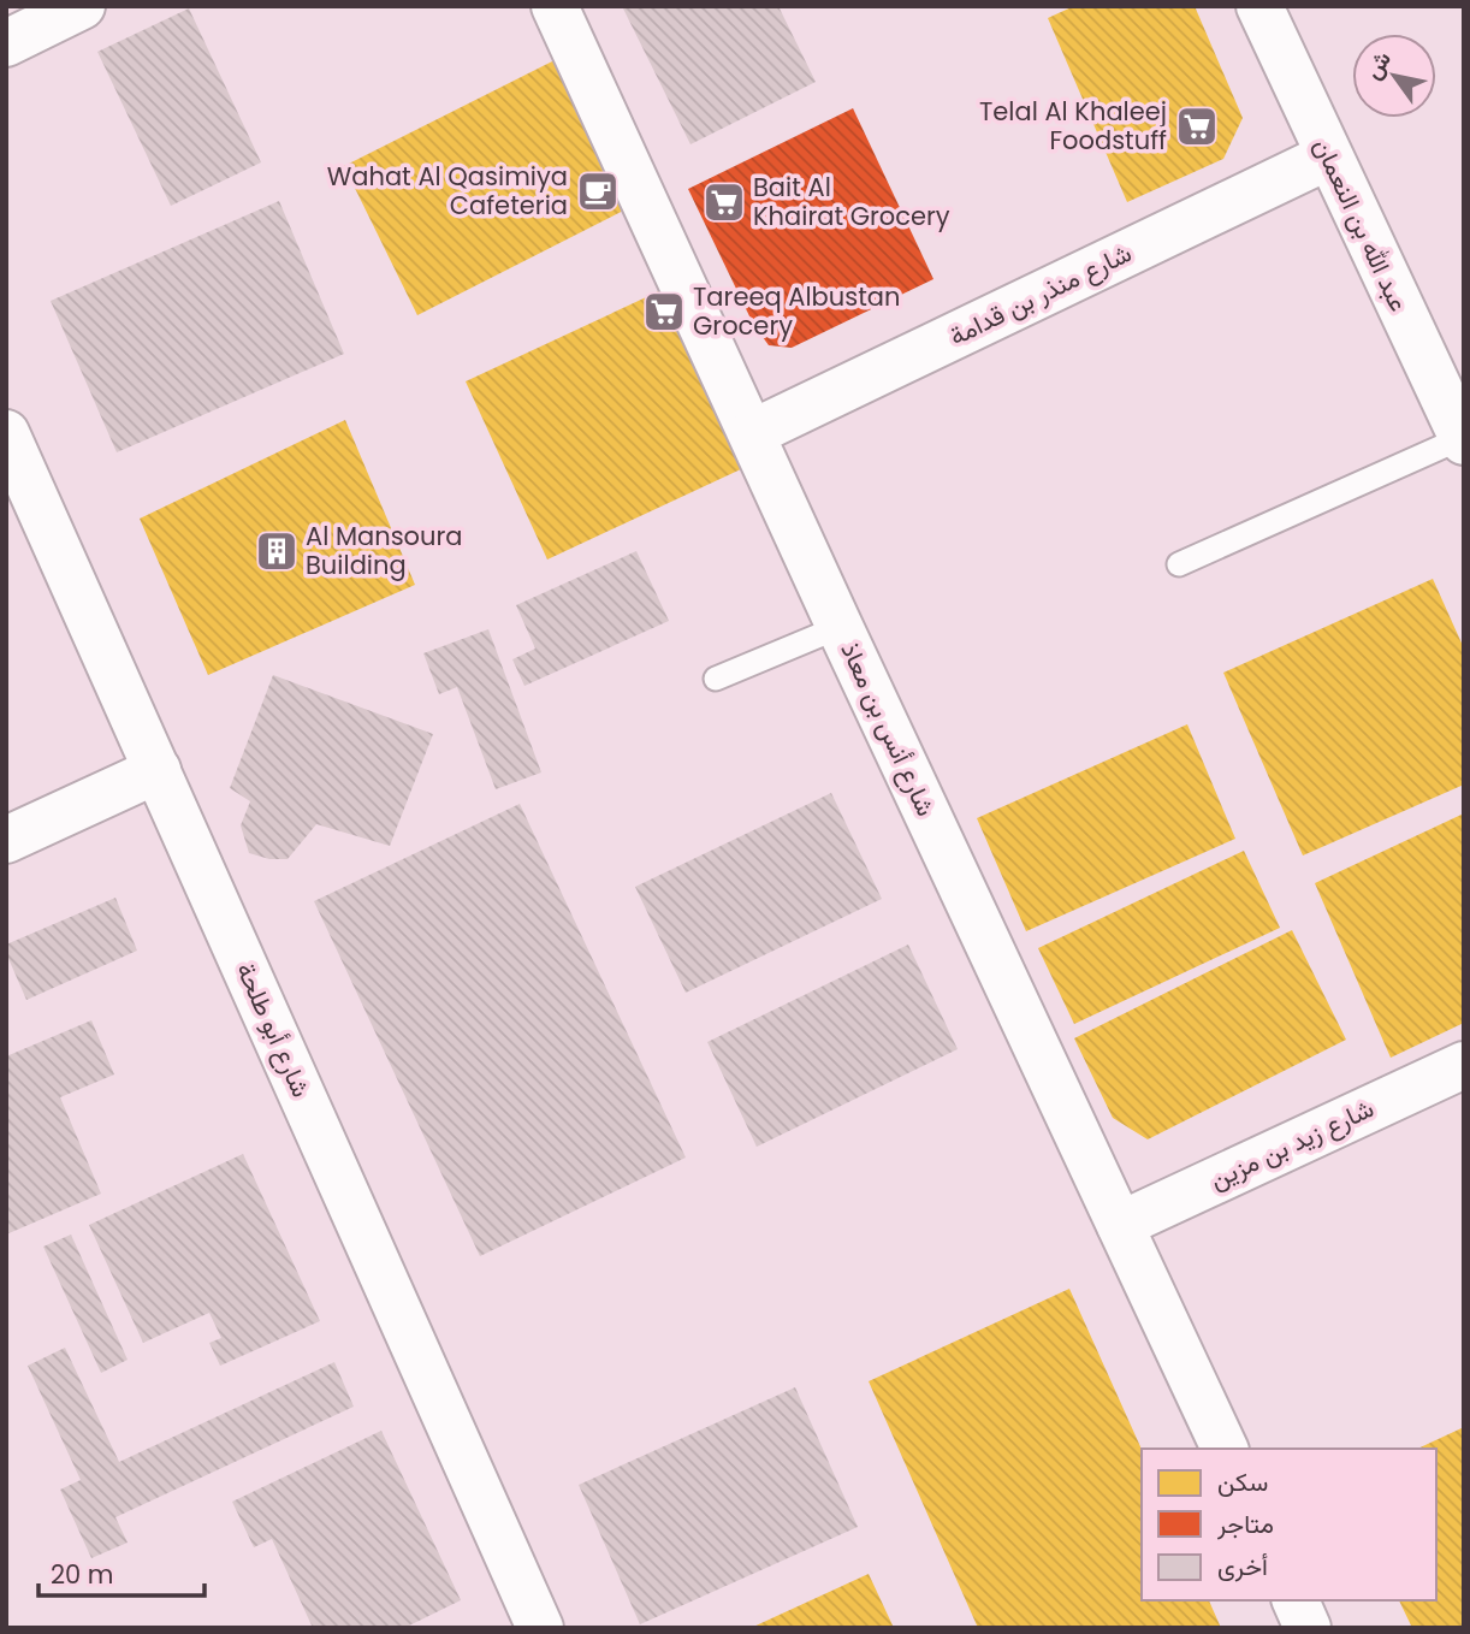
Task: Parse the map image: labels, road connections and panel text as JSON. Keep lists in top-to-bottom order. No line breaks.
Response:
{"streets":{"street":["عبد الله بن النعمان","شارع منذر بن قدامة","شارع أنس بن معاذ","شارع أبو طلحة","شارع زيد بن مزين"]},"crossings":[["عبد الله بن النعمان","شارع منذر بن قدامة"],["شارع منذر بن قدامة","شارع أنس بن معاذ"],["شارع أنس بن معاذ","شارع زيد بن مزين"]],"places":{"supermarket":["Telal Al Khaleej Foodstuff","Bait Al Khairat Grocery","Tareeq Albustan Grocery"],"cafe":["Wahat Al Qasimiya Cafeteria"],"building":["Al Mansoura Building"]},"legend":["سكن","متاجر","أخرى"],"scale_bar":"20 m","north":"top left"}
